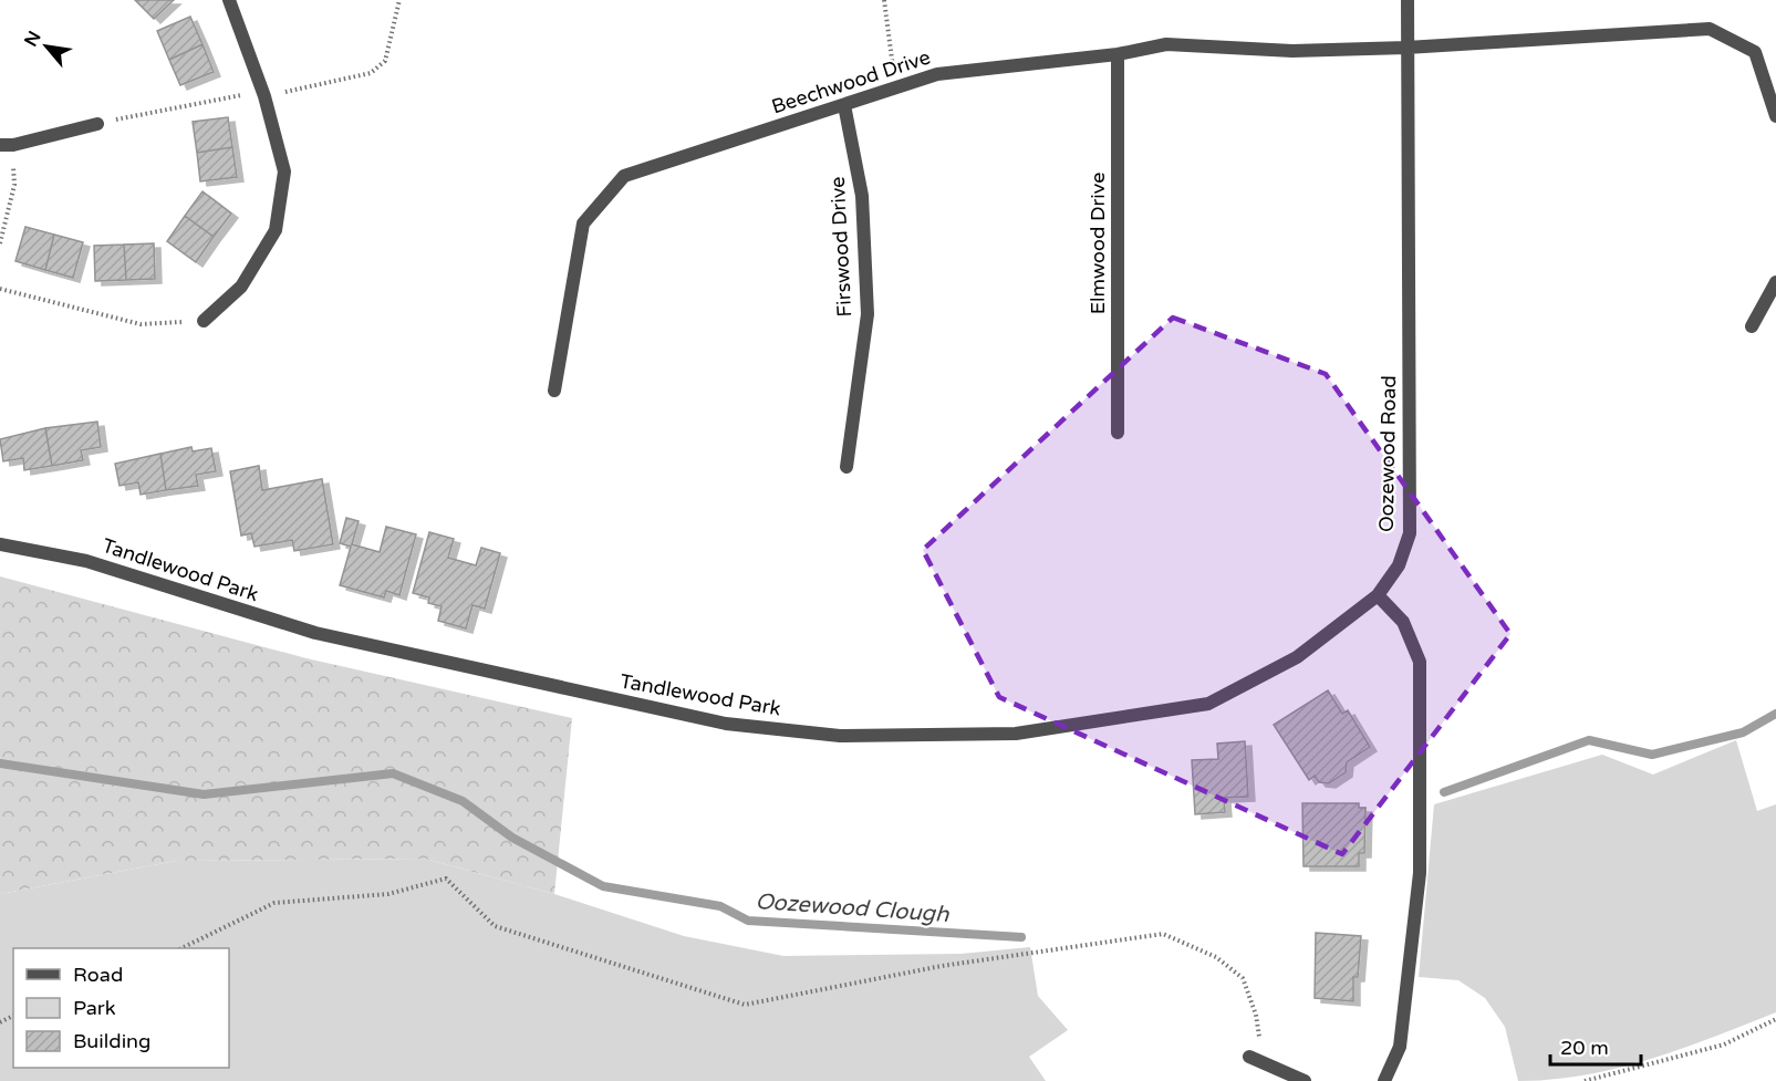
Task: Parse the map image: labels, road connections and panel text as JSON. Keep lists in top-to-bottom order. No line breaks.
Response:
{"streets":{"street":["Beechwood Drive","Elmwood Drive","Firswood Drive","Oozewood Road","Tandlewood Park"]},"crossings":[["Beechwood Drive","Elmwood Drive"],["Beechwood Drive","Firswood Drive"],["Beechwood Drive","Oozewood Road"],["Oozewood Road","Tandlewood Park"]],"water":["Oozewood Clough"],"legend":["Road","Park","Building"],"scale_bar":"20 m","north":"top left"}
